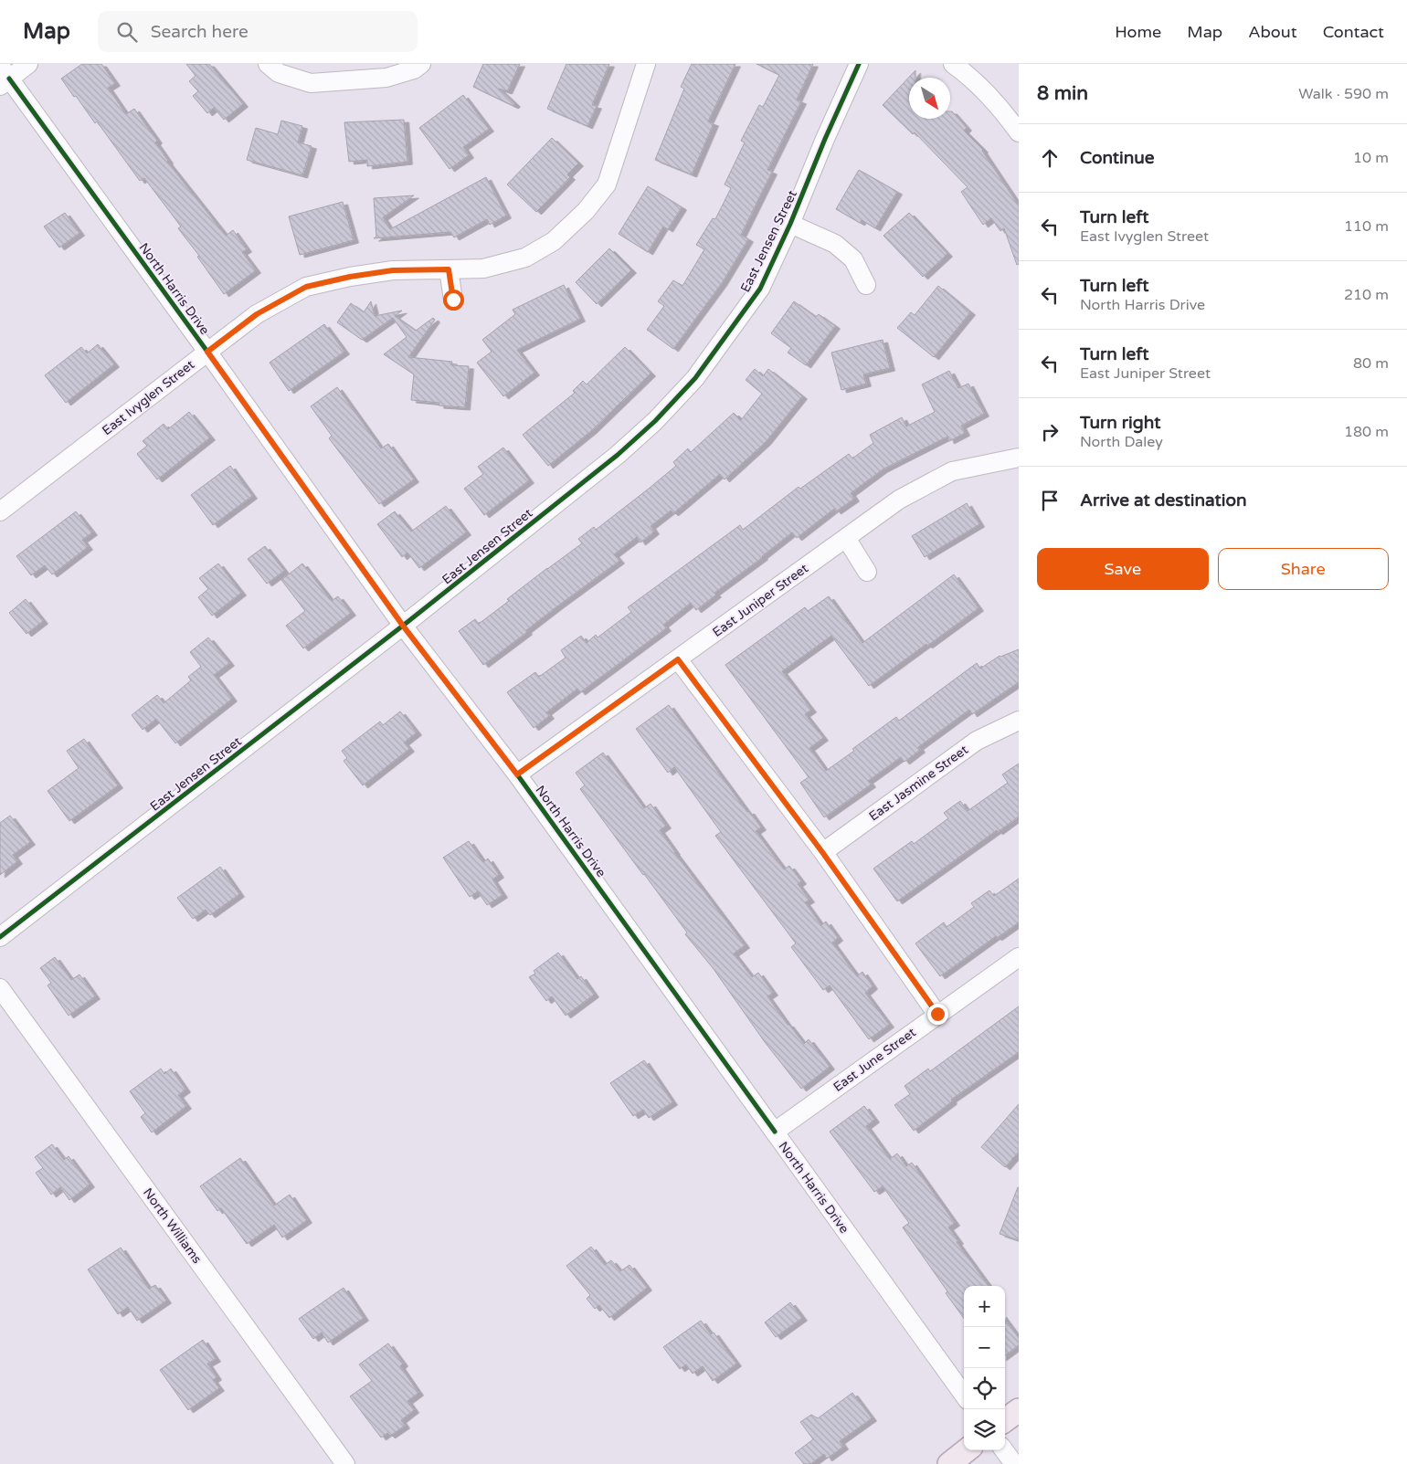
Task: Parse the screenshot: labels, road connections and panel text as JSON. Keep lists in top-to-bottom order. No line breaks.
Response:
{"streets":{"street":["East Jensen Street","North Harris Drive","East Ivyglen Street","East Juniper Street","East Jasmine Street","East June Street","North Williams"]},"crossings":[["East Jensen Street","North Harris Drive"],["North Harris Drive","East Ivyglen Street"],["North Harris Drive","East Juniper Street"],["North Harris Drive","East June Street"]],"north":"bottom right","page":{"header":"Map","search":"Search here","nav":["Home","Map","About","Contact"],"heading":["8 min","Walk · 590 m"],"list":[["Continue","10 m"],["Turn left","East Ivyglen Street","110 m"],["Turn left","North Harris Drive","210 m"],["Turn left","East Juniper Street","80 m"],["Turn right","North Daley","180 m"],"Arrive at destination"],"buttons":["Save","Share"],"map_buttons":["+","−"]}}
